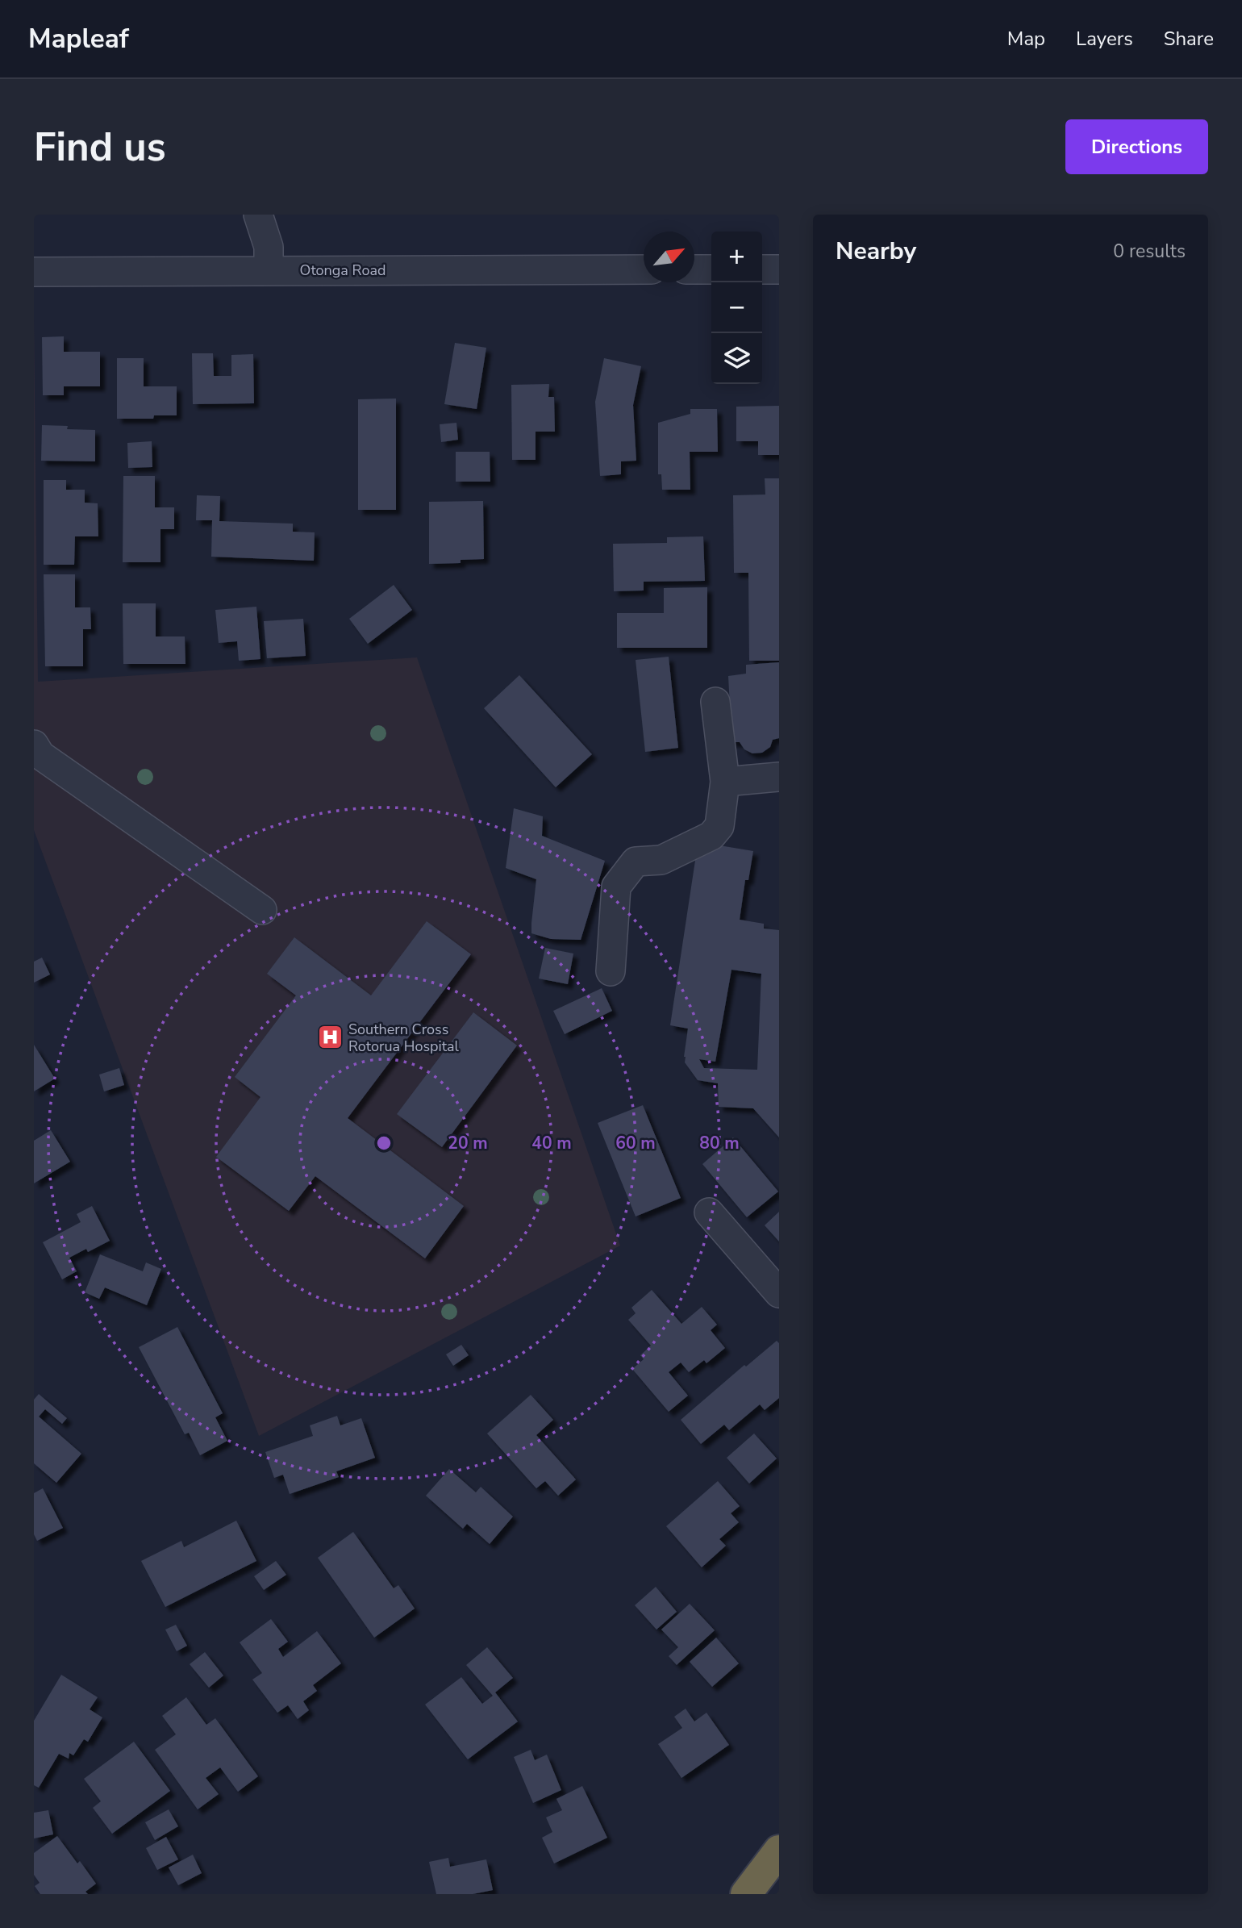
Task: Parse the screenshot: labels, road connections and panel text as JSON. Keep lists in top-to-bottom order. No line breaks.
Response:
{"streets":{"street":["Otonga Road"]},"places":{"hospital":["Southern Cross Rotorua Hospital"]},"north":"top right","page":{"header":"Mapleaf","nav":["Map","Layers","Share"],"buttons":"Directions","title":"Find us","heading":["Nearby","0 results"],"map_buttons":["+","−"]},"rings":["20 m","40 m","60 m","80 m"]}
